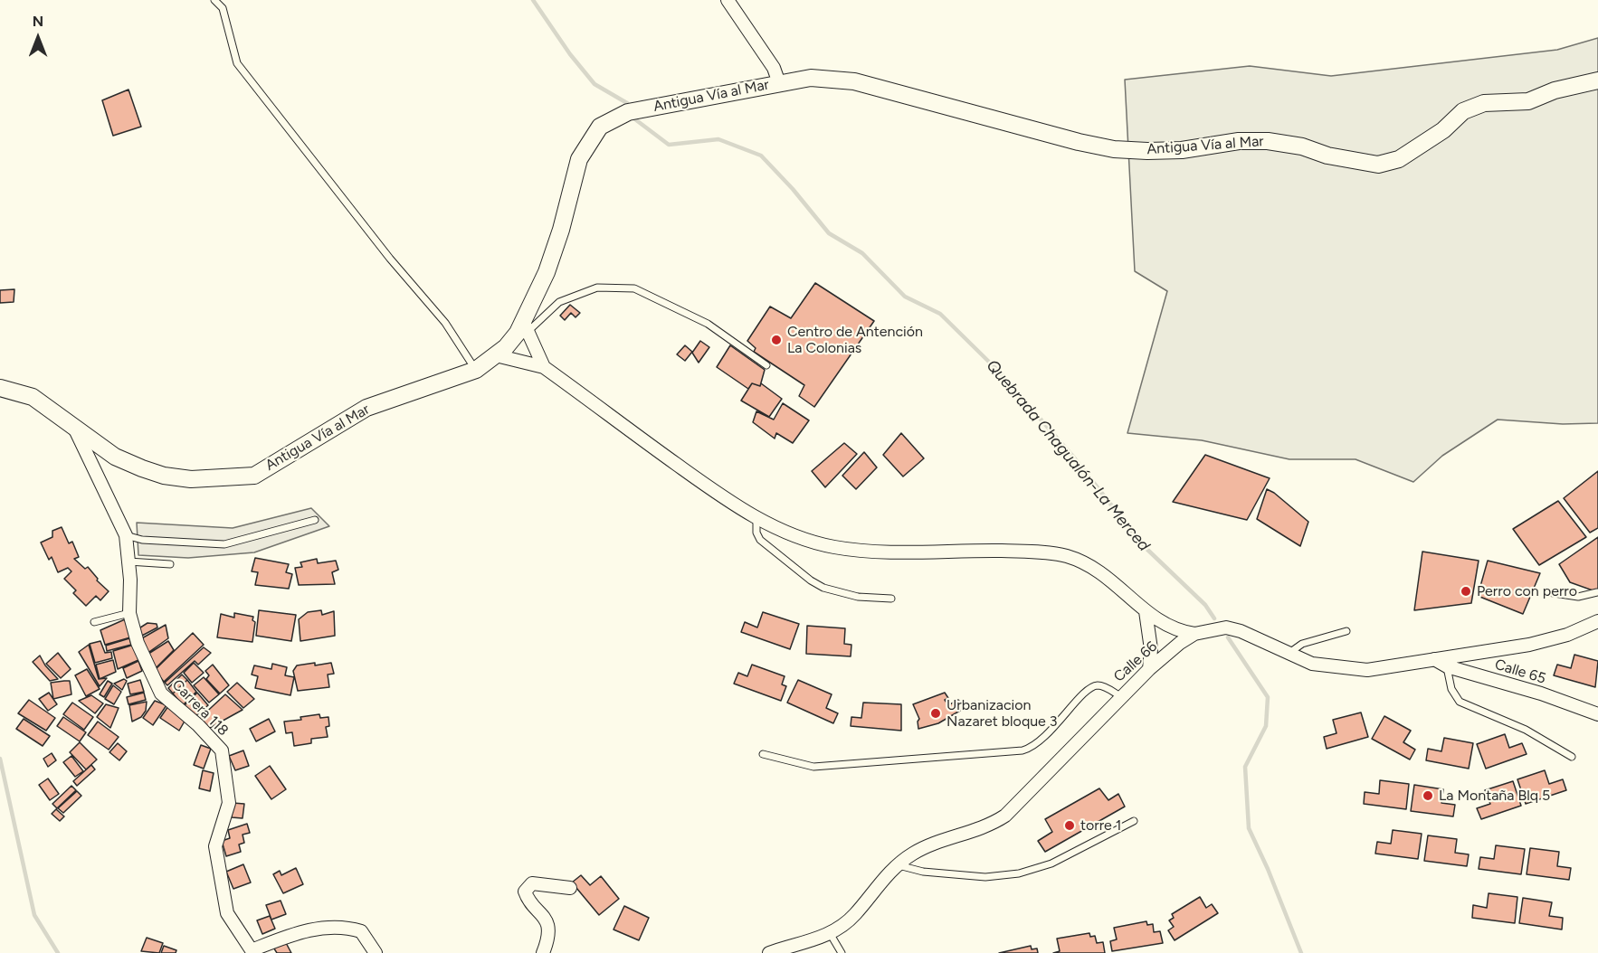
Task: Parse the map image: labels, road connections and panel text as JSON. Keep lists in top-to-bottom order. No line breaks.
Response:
{"streets":{"main road":["Antigua Vía al Mar"],"street":["Calle 66","Calle 65","Carrera 118"]},"crossings":[["Antigua Vía al Mar","Carrera 118"],["Calle 66","Calle 65"]],"water":["Quebrada Chagualón-La Merced"],"places":["Centro de Antención La Colonias","Perro con perro","Urbanizacion Nazaret bloque 3","La Montaña Blq 5","torre 1"],"north":"top"}
